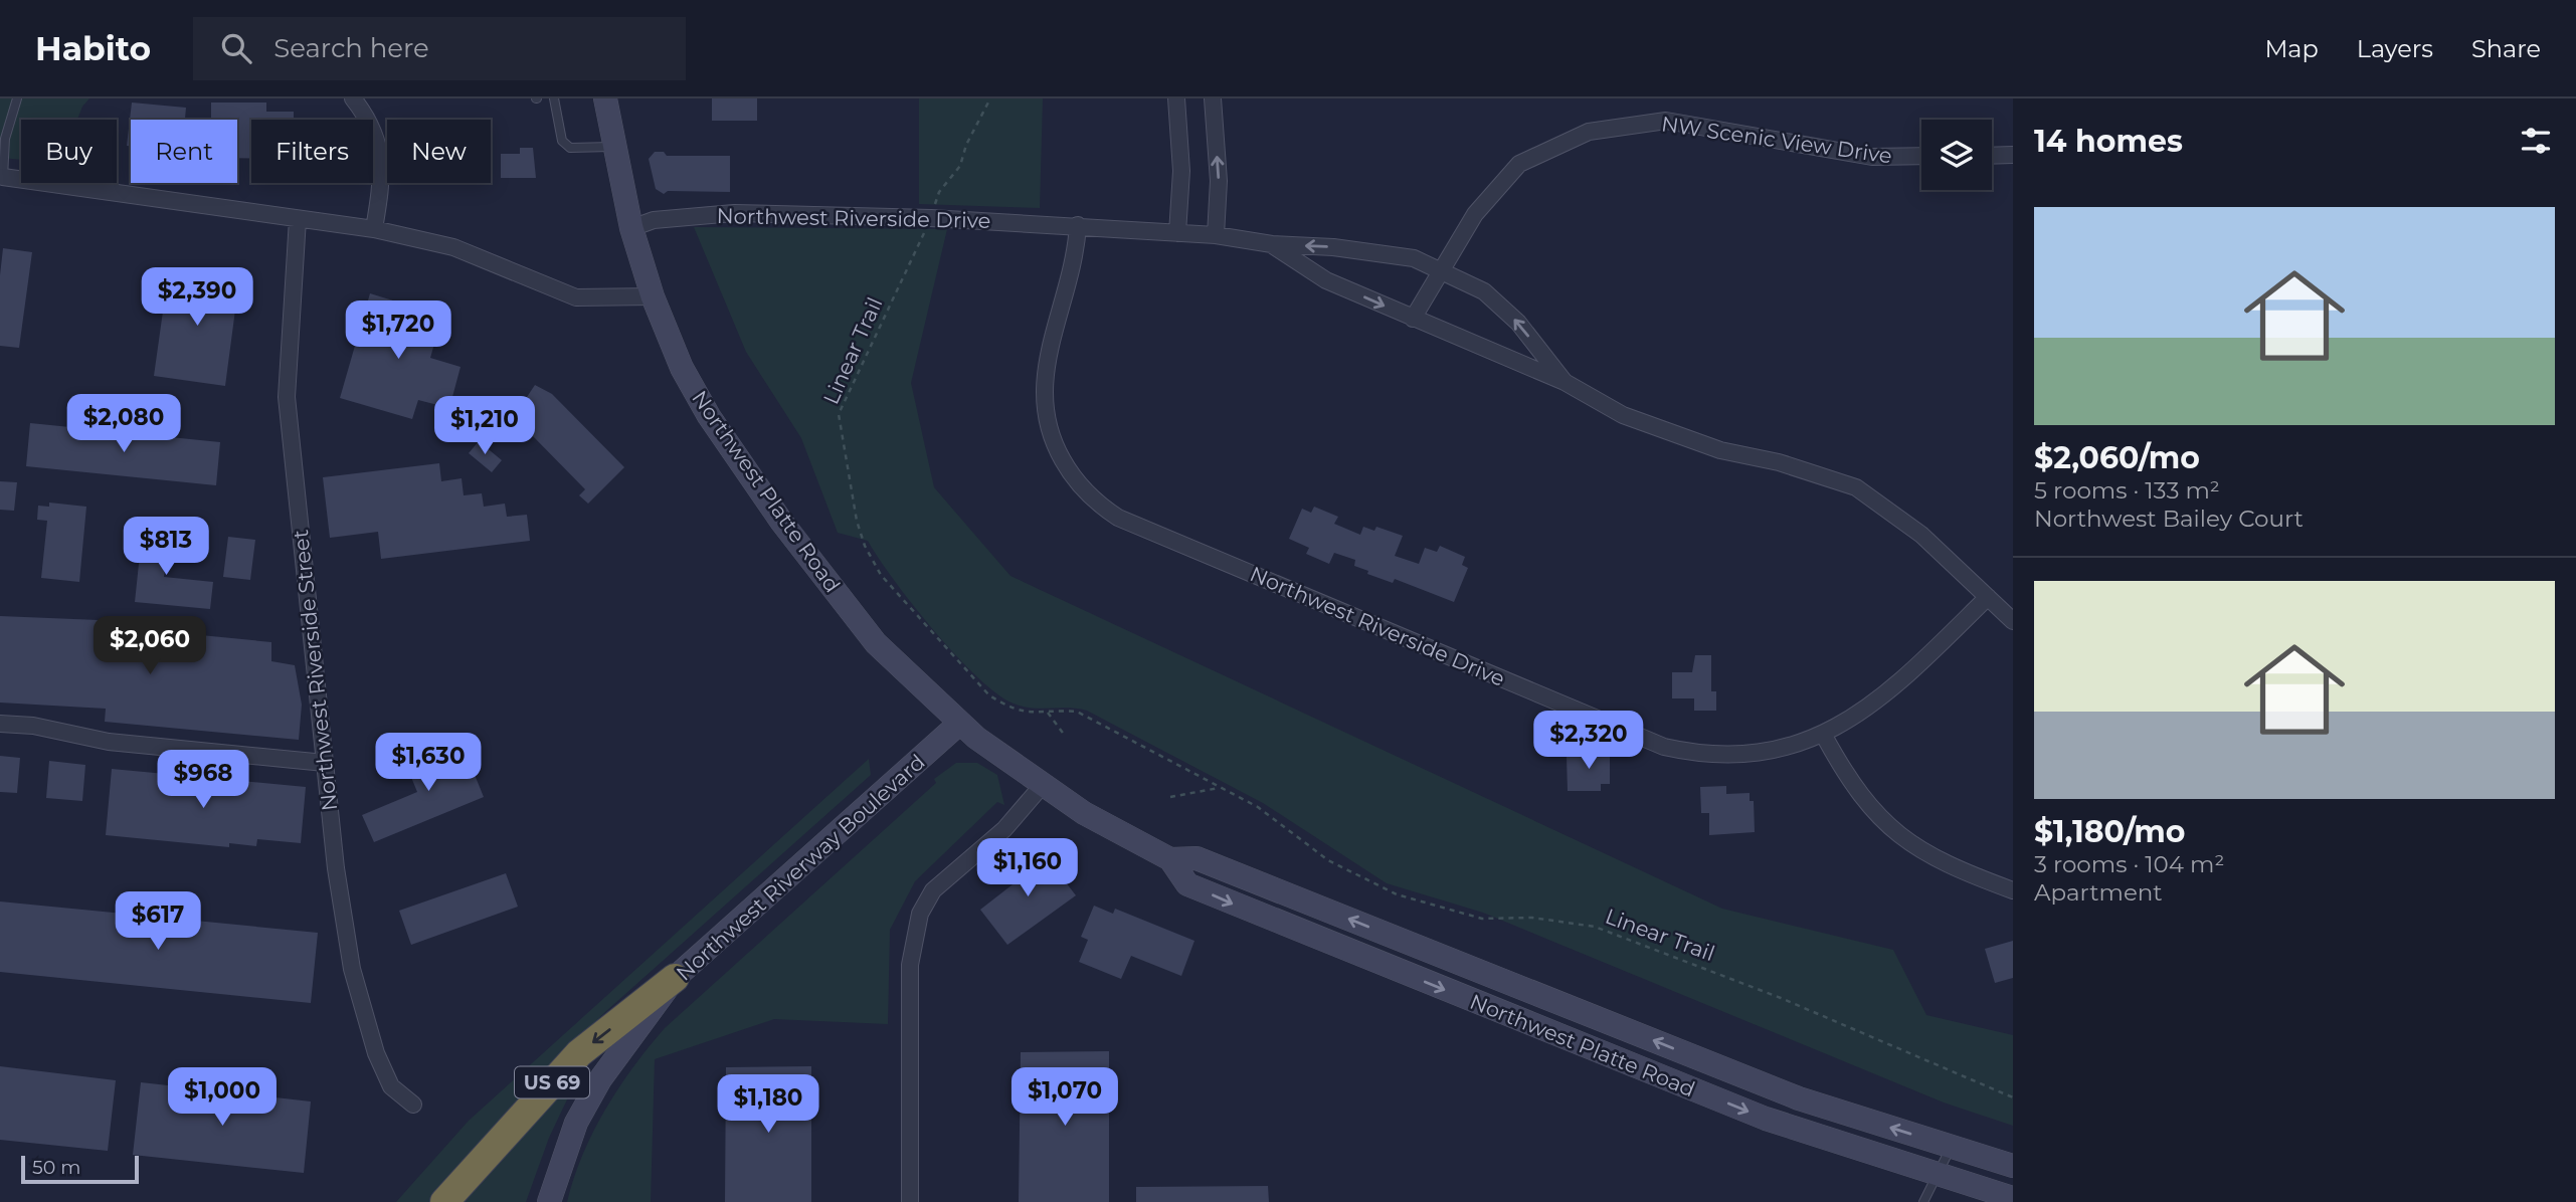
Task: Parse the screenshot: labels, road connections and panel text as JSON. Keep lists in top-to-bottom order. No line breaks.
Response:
{"streets":{"highway":["US 69"],"main road":["Northwest Platte Road","Northwest Riverway Boulevard"],"street":["NW Scenic View Drive","Northwest Riverside Drive","Northwest Riverside Street"],"path":["Linear Trail"]},"crossings":[["NW Scenic View Drive","Northwest Riverside Drive"],["Northwest Riverside Drive","Linear Trail"],["Northwest Riverside Drive","Northwest Platte Road"],["Northwest Platte Road","Northwest Riverway Boulevard"],["Northwest Riverway Boulevard","US 69"]],"scale_bar":"50 m","page":{"header":"Habito","search":"Search here","nav":["Map","Layers","Share"],"heading":"14 homes","chip":["Buy","Rent","Filters","New"],"list":[{"name":"$2,060/mo","note":"5 rooms · 133 m² · Northwest Bailey Court"},{"name":"$1,180/mo","note":"3 rooms · 104 m² · Apartment"}],"price":["$2,390","$1,720","$2,080","$1,210","$813","$2,060","$2,320","$1,630","$968","$1,160","$617","$1,000","$1,070","$1,180"],"scale":"50 m"}}
